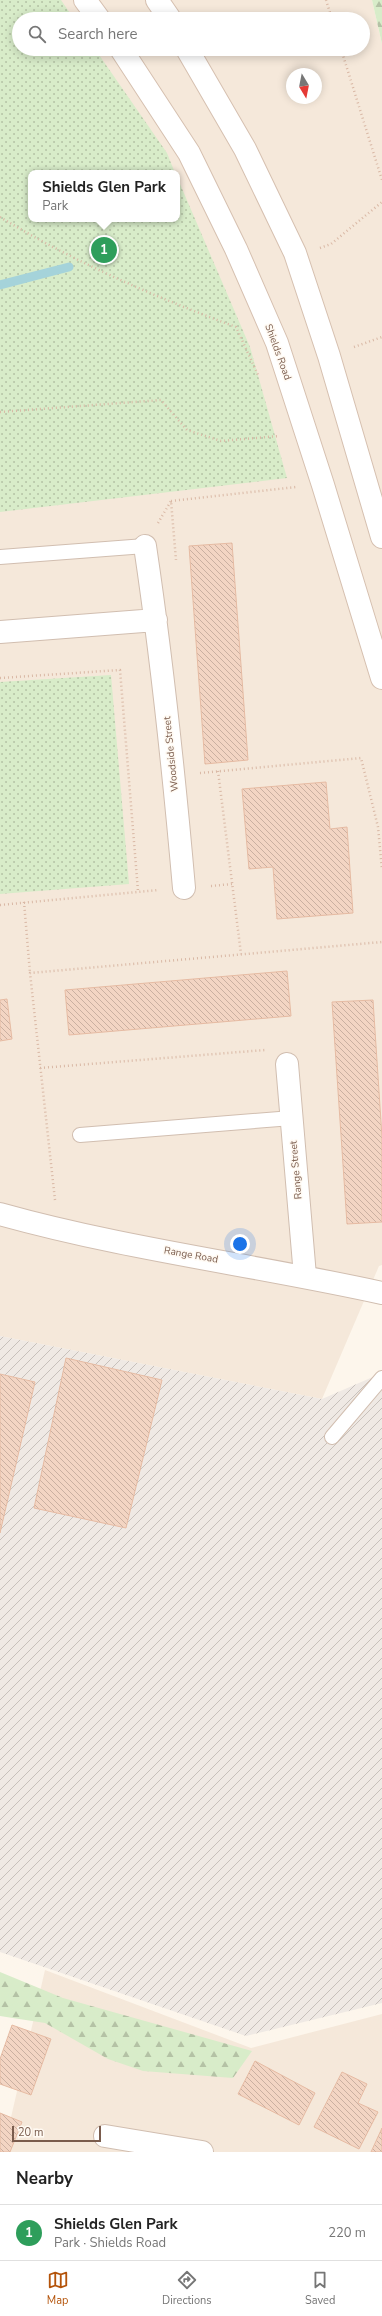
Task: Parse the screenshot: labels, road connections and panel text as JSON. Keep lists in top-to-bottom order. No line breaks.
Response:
{"streets":{"main road":["Shields Road","Woodside Street","Range Street","Range Road"]},"crossings":[["Range Street","Range Road"]],"scale_bar":"20 m","north":"bottom","page":{"search":"Search here","popup":["Shields Glen Park","Park"],"pins":"1","scale":"20 m","heading":"Nearby","list":[{"mark":"1","name":"Shields Glen Park","note":"Park · Shields Road","value":"220 m"}],"nav":["Map","Directions","Saved"]}}
